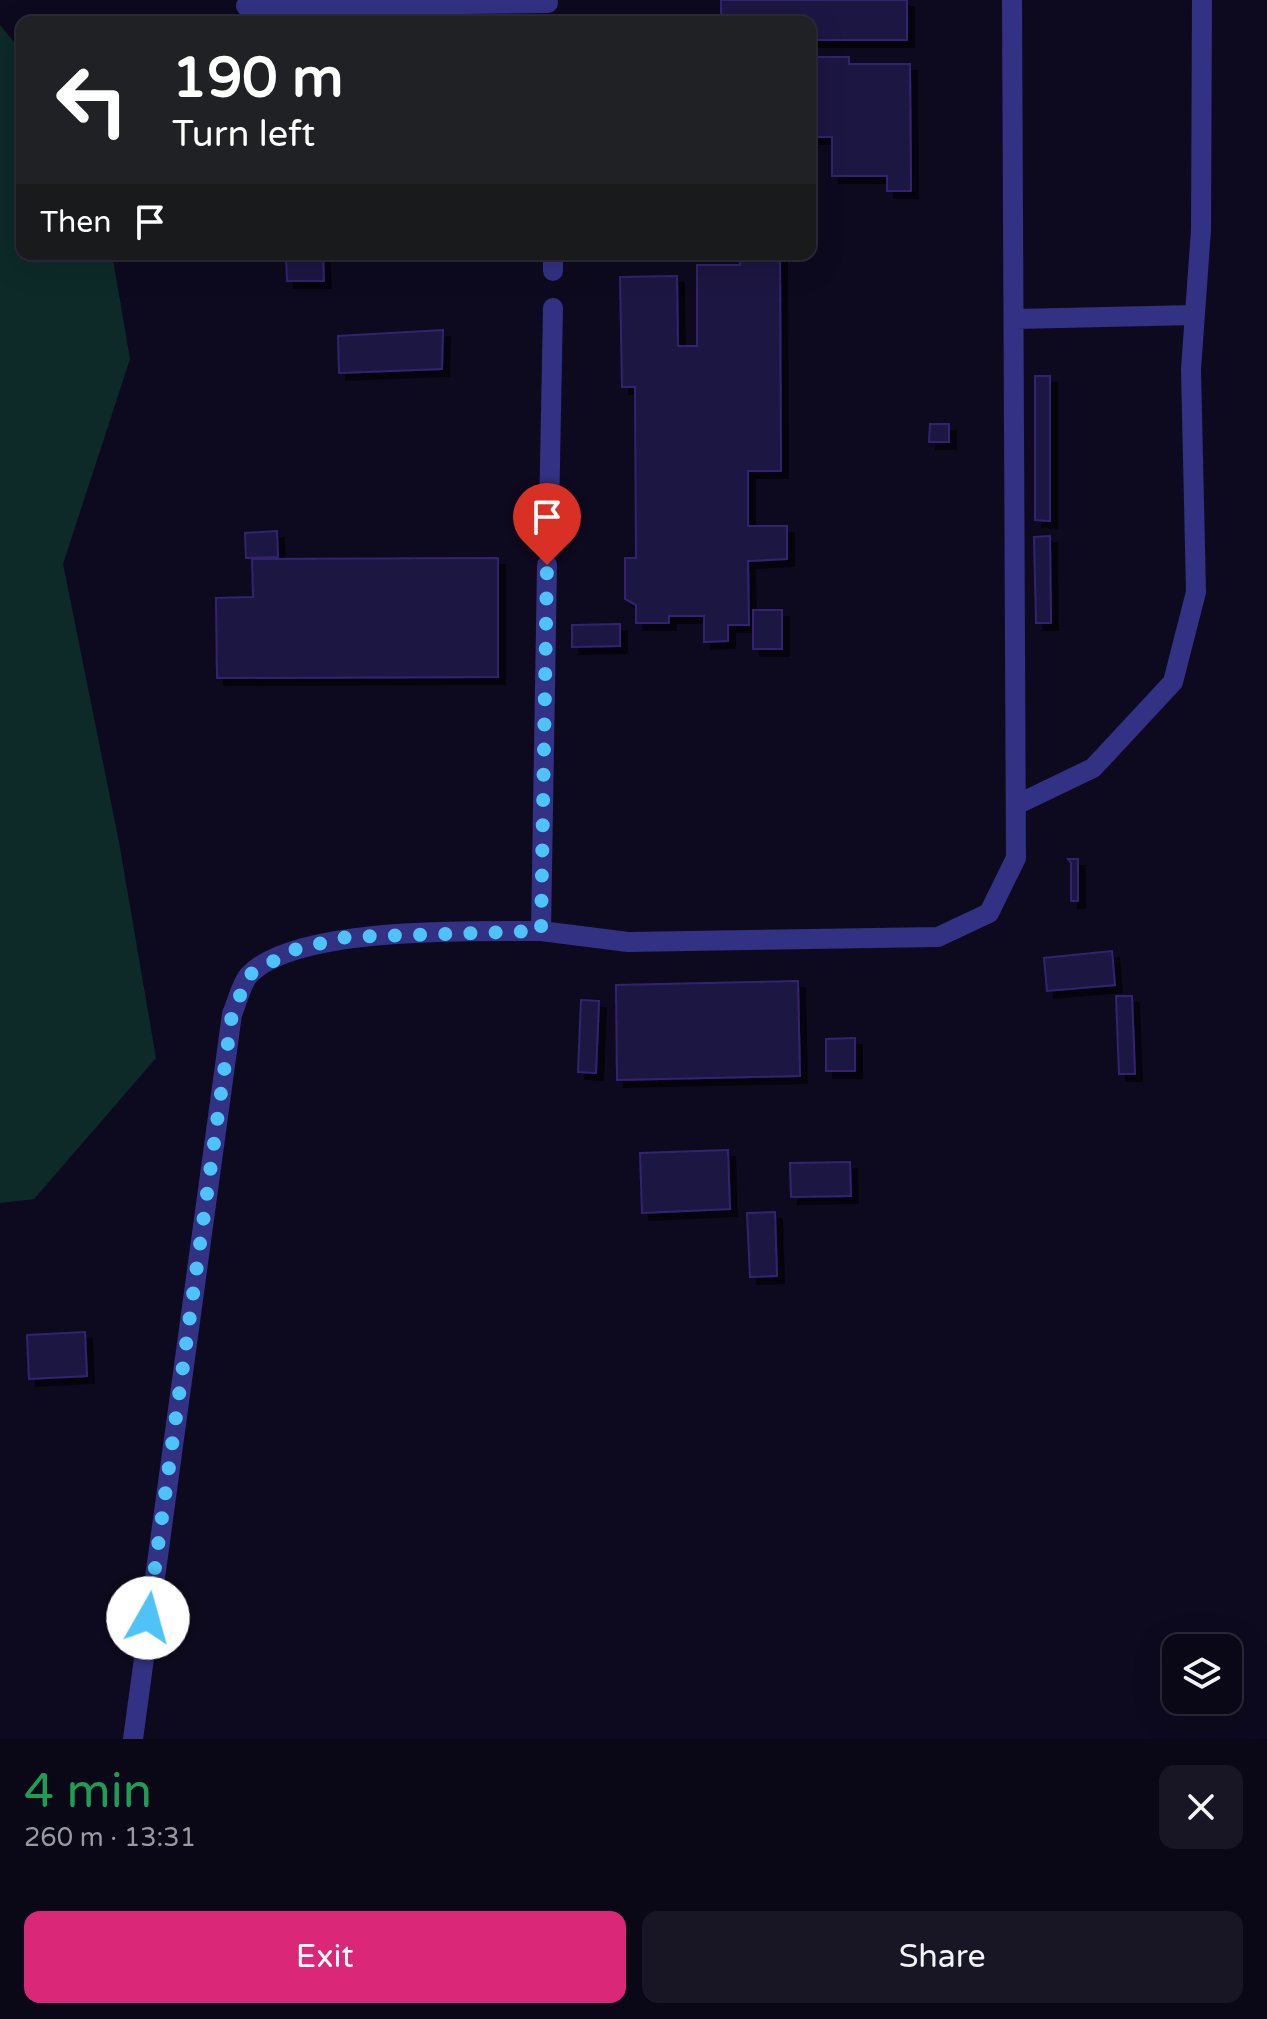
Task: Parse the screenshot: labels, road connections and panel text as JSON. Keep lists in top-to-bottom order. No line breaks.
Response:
{"page":{"turn":["190 m","Turn left"],"then":"Then","heading":["4 min","260 m · 13:31"],"buttons":["Exit","Share"]}}
